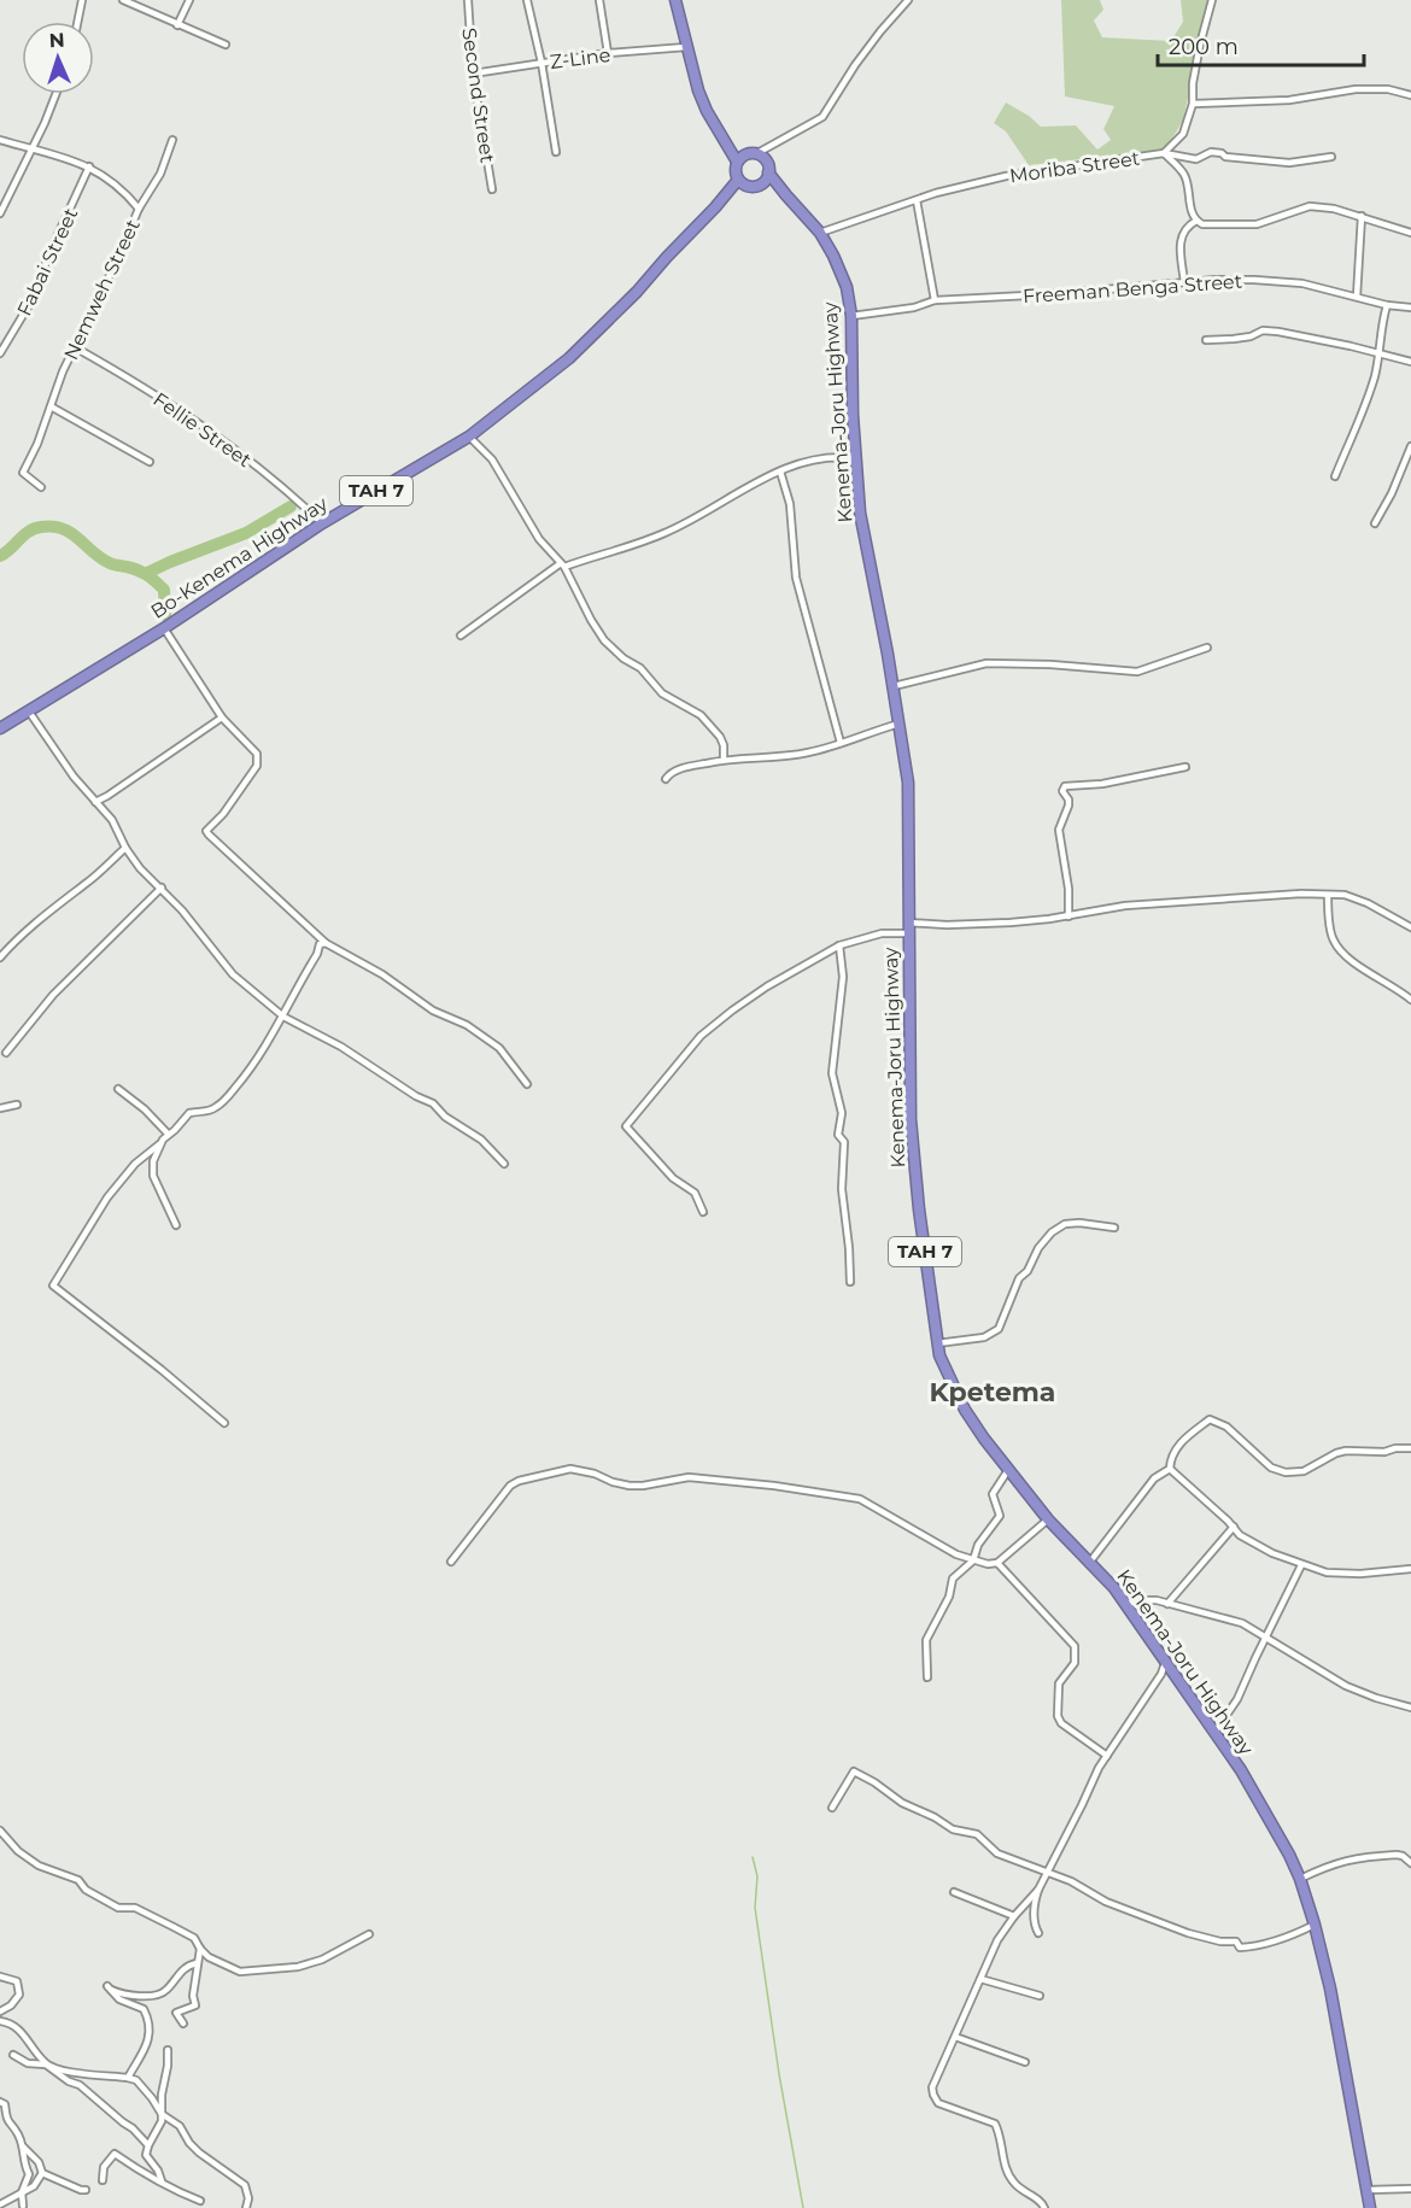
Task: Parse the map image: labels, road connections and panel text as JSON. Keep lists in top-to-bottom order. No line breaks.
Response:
{"streets":{"highway":["Kenema-Joru Highway","TAH 7","Bo-Kenema Highway"],"street":["Z-Line","Second Street","Moriba Street","Fabai Street","Freeman Benga Street","Nemweh Street","Fellie Street"]},"crossings":[["Z-Line","Second Street"],["Moriba Street","Kenema-Joru Highway"],["Freeman Benga Street","Kenema-Joru Highway"],["Nemweh Street","Fellie Street"],["Kenema-Joru Highway","Bo-Kenema Highway"],["Fellie Street","Bo-Kenema Highway"]],"districts":["Kpetema"],"scale_bar":"200 m","north":"top"}
